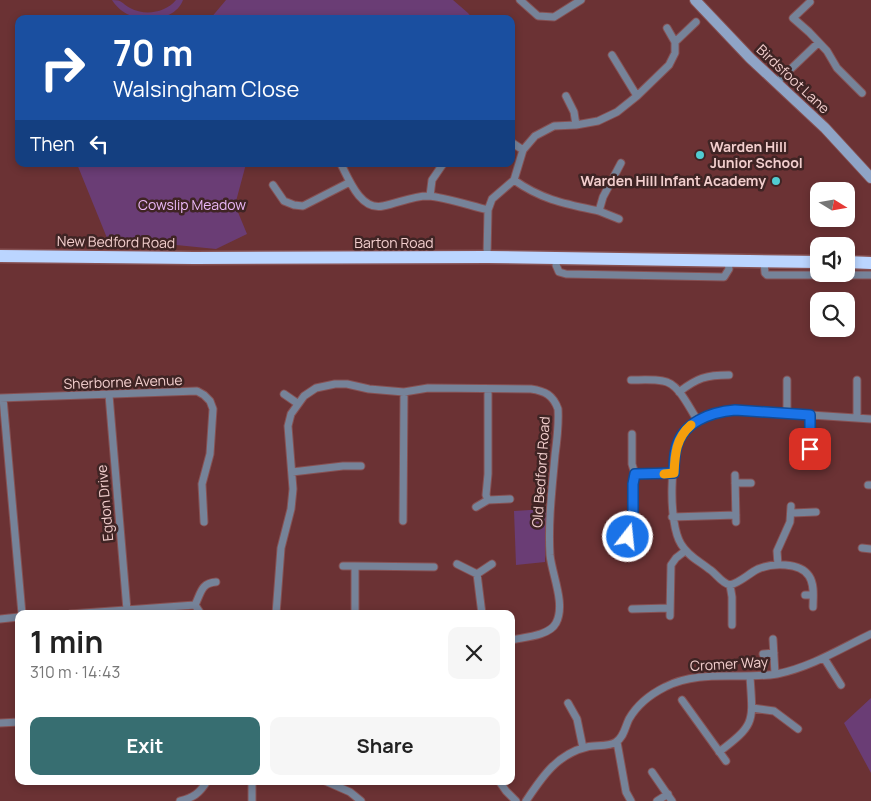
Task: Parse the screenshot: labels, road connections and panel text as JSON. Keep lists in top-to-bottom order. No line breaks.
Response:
{"streets":{"highway":["New Bedford Road","Barton Road"],"street":["Birdsfoot Lane","Sherborne Avenue","Old Bedford Road","Egdon Drive","Cromer Way"]},"crossings":[["New Bedford Road","Barton Road"],["Sherborne Avenue","Egdon Drive"]],"parks":["Cowslip Meadow"],"places":["Warden Hill Junior School","Warden Hill Infant Academy"],"north":"right","page":{"turn":["70 m","Walsingham Close"],"then":"Then","heading":["1 min","310 m · 14:43"],"buttons":["Exit","Share"]}}
